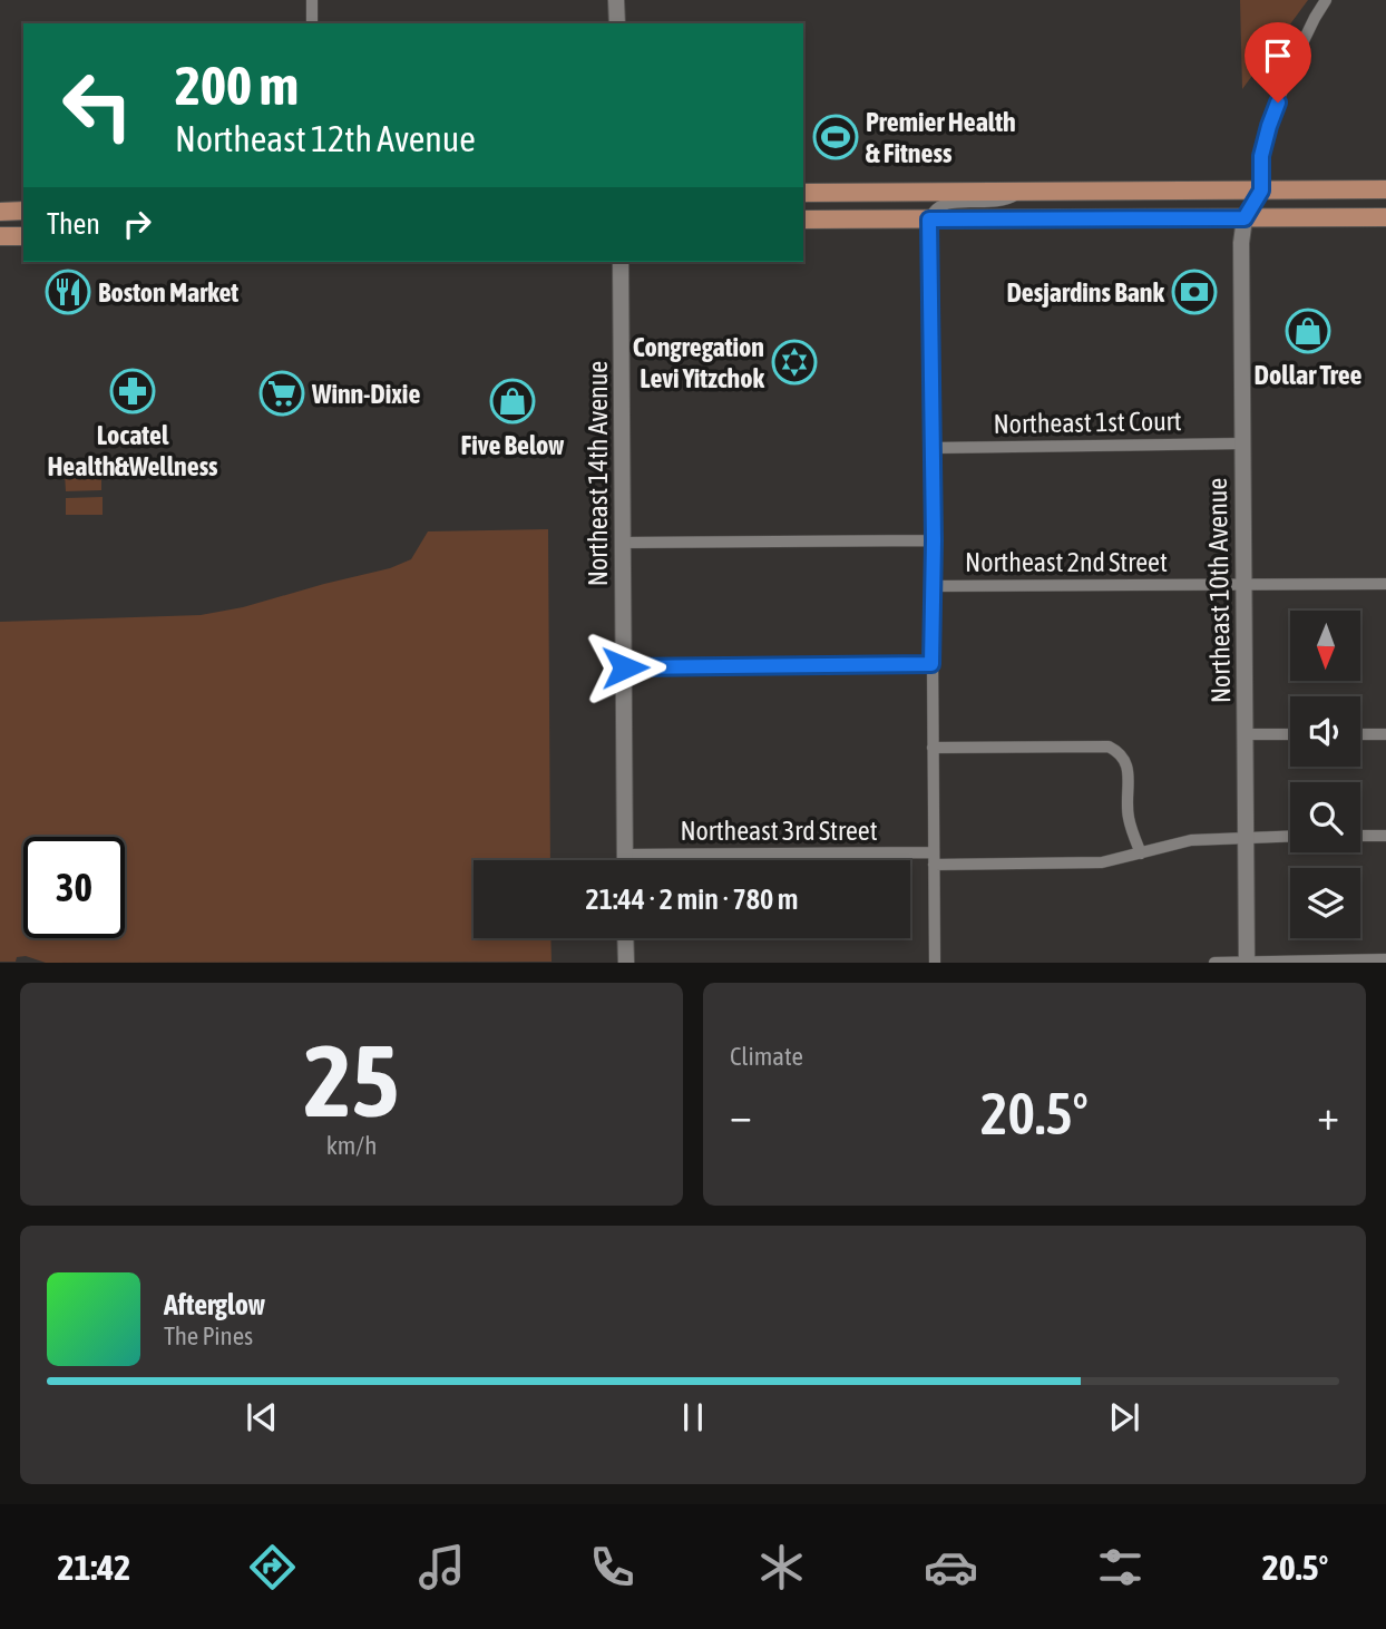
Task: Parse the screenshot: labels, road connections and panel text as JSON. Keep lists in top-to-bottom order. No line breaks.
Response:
{"streets":{"street":["Northeast 1st Court","Northeast 14th Avenue","Northeast 2nd Street","Northeast 10th Avenue","Northeast 3rd Street"]},"crossings":[["Northeast 1st Court","Northeast 10th Avenue"],["Northeast 14th Avenue","Northeast 3rd Street"],["Northeast 2nd Street","Northeast 10th Avenue"],["Northeast 10th Avenue","Northeast 3rd Street"]],"places":{"sports":["Premier Health & Fitness"],"restaurant":["Boston Market"],"bank":["Desjardins Bank"],"shop":["Dollar Tree","Five Below"],"synagogue":["Congregation Levi Yitzchok"],"pharmacy":["Locatel Health&Wellness"],"supermarket":["Winn-Dixie"]},"north":"bottom","page":{"turn":["200 m","Northeast 12th Avenue"],"then":"Then","limit":"30","trip":"21:44 · 2 min · 780 m","tile":[["25","km/h"],"Climate"],"heat":["−","20.5°","+"],"song":["Afterglow","The Pines"],"tabs":["21:42","20.5°"]}}
